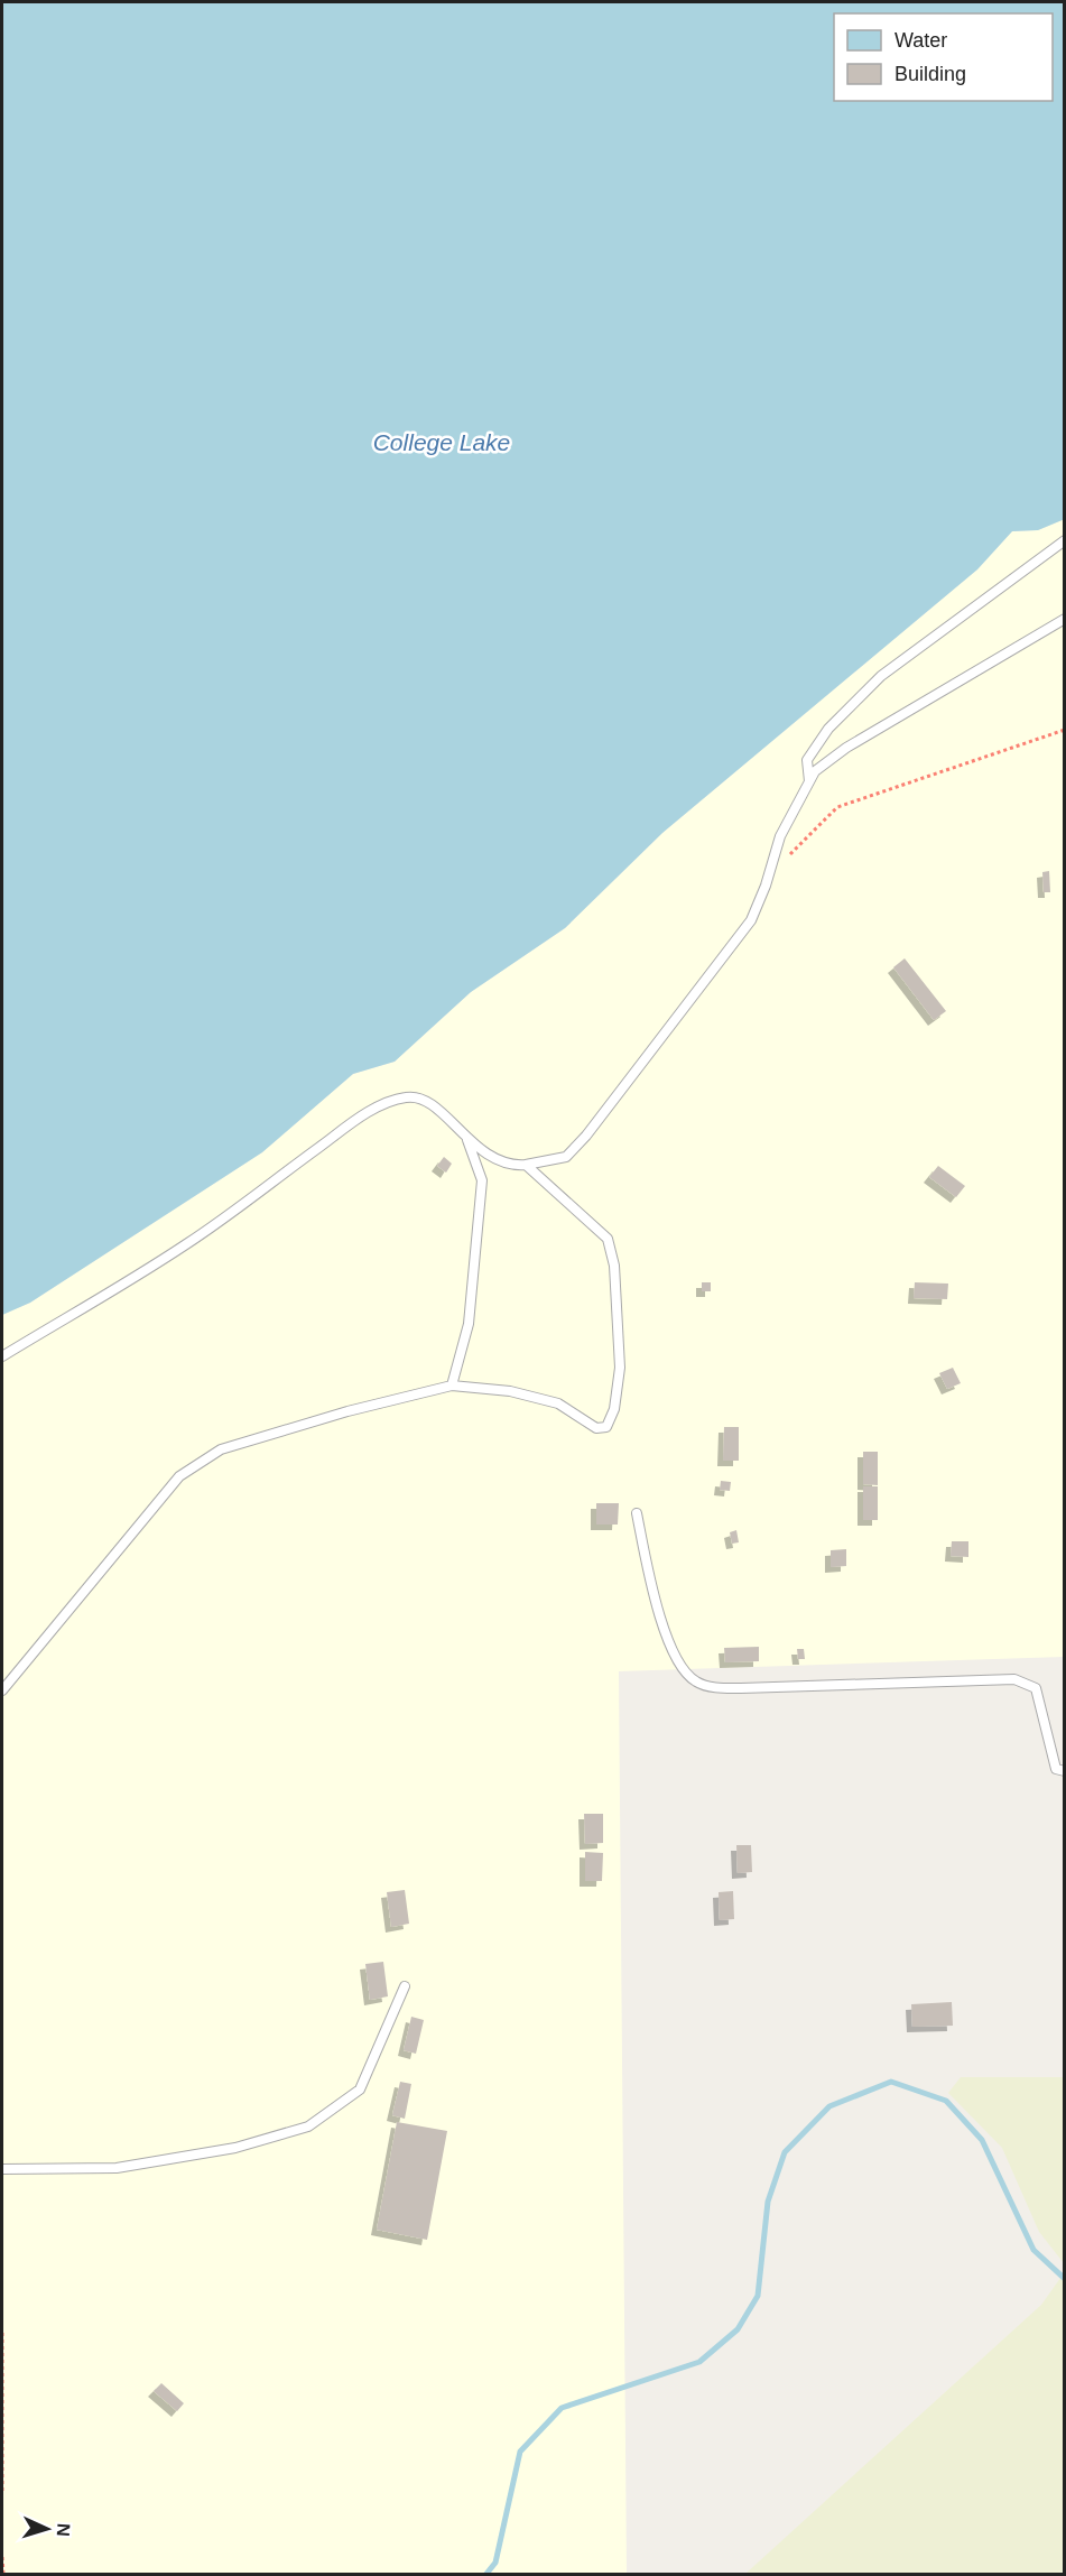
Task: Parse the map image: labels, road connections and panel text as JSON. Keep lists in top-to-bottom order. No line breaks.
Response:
{"water":["College Lake"],"legend":["Water","Building"],"north":"right"}
